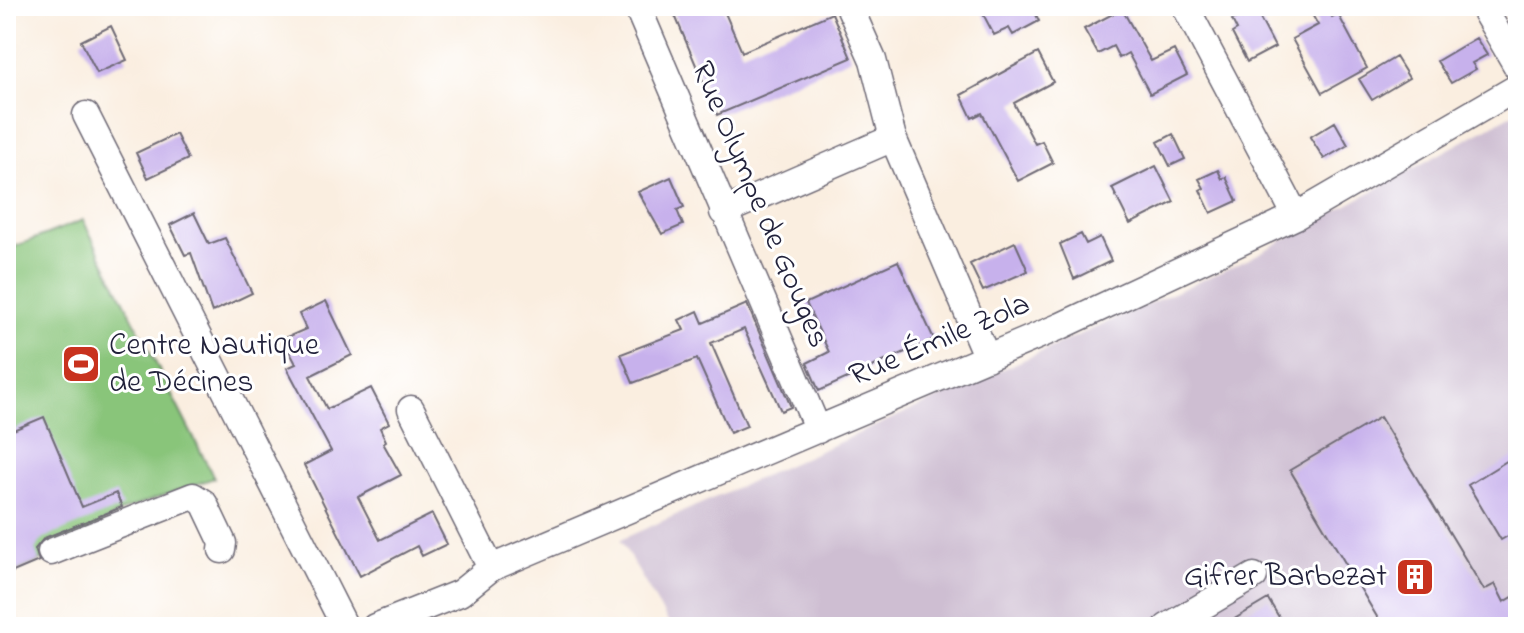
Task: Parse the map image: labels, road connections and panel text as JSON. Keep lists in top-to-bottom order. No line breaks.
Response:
{"streets":{"street":["Rue Olympe de Gouges","Rue Émile Zola"]},"crossings":[["Rue Olympe de Gouges","Rue Émile Zola"]],"places":{"sports":["Centre Nautique de Décines"],"building":["Gifrer Barbezat"]}}
